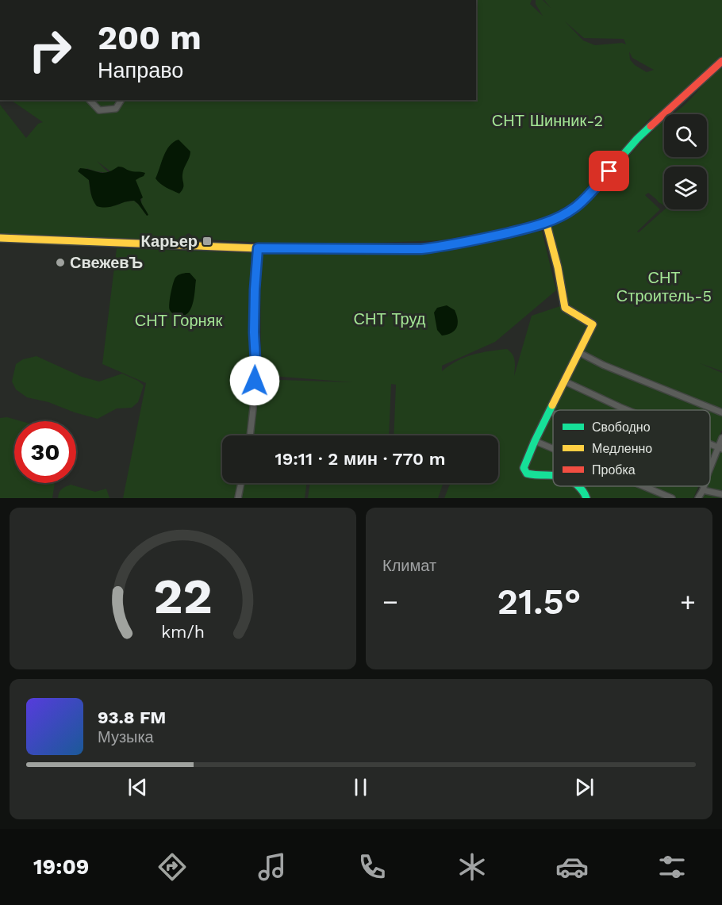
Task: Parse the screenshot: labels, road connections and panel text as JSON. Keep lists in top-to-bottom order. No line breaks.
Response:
{"parks":["СНТ Шинник-2","СНТ Строитель-5","СНТ Труд","СНТ Горняк"],"places":{"transit":["Карьер"],"other":["СвежевЪ"]},"legend":["Свободно","Медленно","Пробка"],"page":{"turn":["200 m","Направо"],"limit":"30","trip":"19:11 · 2 мин · 770 m","tile":"Климат","heat":["−","21.5°","+"],"song":["93.8 FM","Музыка"],"tabs":"19:09","gauge":["22","km/h"]}}
